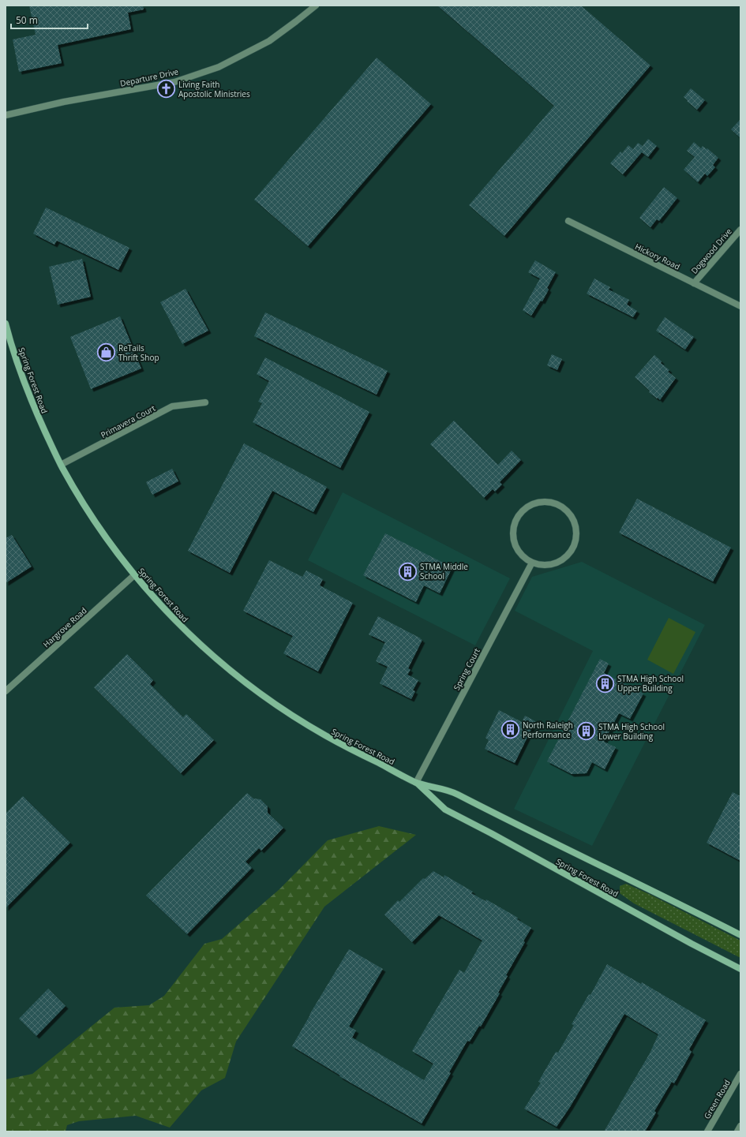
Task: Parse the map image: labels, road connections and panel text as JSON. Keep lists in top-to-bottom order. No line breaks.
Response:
{"streets":{"main road":["Spring Forest Road"],"street":["Departure Drive","Dogwood Drive","Hickory Road","Primavera Court","Hargrove Road","Spring Court","Green Road"]},"crossings":[["Dogwood Drive","Hickory Road"],["Spring Forest Road","Primavera Court"],["Spring Forest Road","Hargrove Road"],["Spring Forest Road","Spring Court"]],"places":{"church":["Living Faith Apostolic Ministries"],"shop":["ReTails Thrift Shop"],"building":["STMA Middle School","STMA High School Upper Building","North Raleigh Performance","STMA High School Lower Building"]},"scale_bar":"50 m"}
